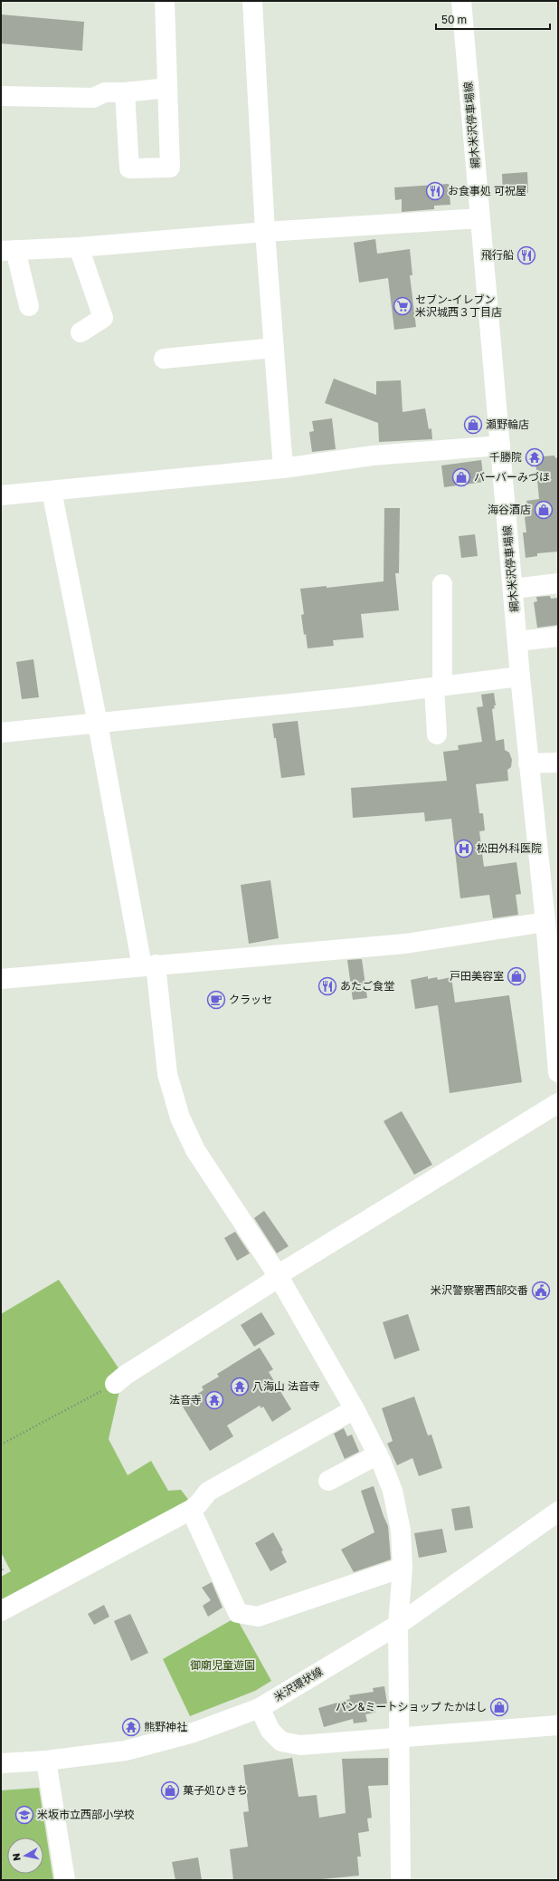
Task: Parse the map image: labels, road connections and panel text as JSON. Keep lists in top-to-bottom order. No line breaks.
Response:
{"streets":{"street":["綱木米沢停車場線","米沢環状線"]},"parks":["御廟児童遊園"],"places":{"restaurant":["お食事処 可祝屋","飛行船","あたご食堂"],"supermarket":["セブン-イレブン 米沢城西３丁目店"],"shop":["瀬野輪店","バーバーみづほ","海谷酒店","戸田美容室","パン&ミートショップ たかはし","菓子処ひきち"],"temple":["千勝院","八海山 法音寺","法音寺","熊野神社"],"hospital":["松田外科医院"],"cafe":["クラッセ"],"public building":["米沢警察署西部交番"],"school or university":["米坂市立西部小学校"]},"scale_bar":"50 m","north":"left"}
